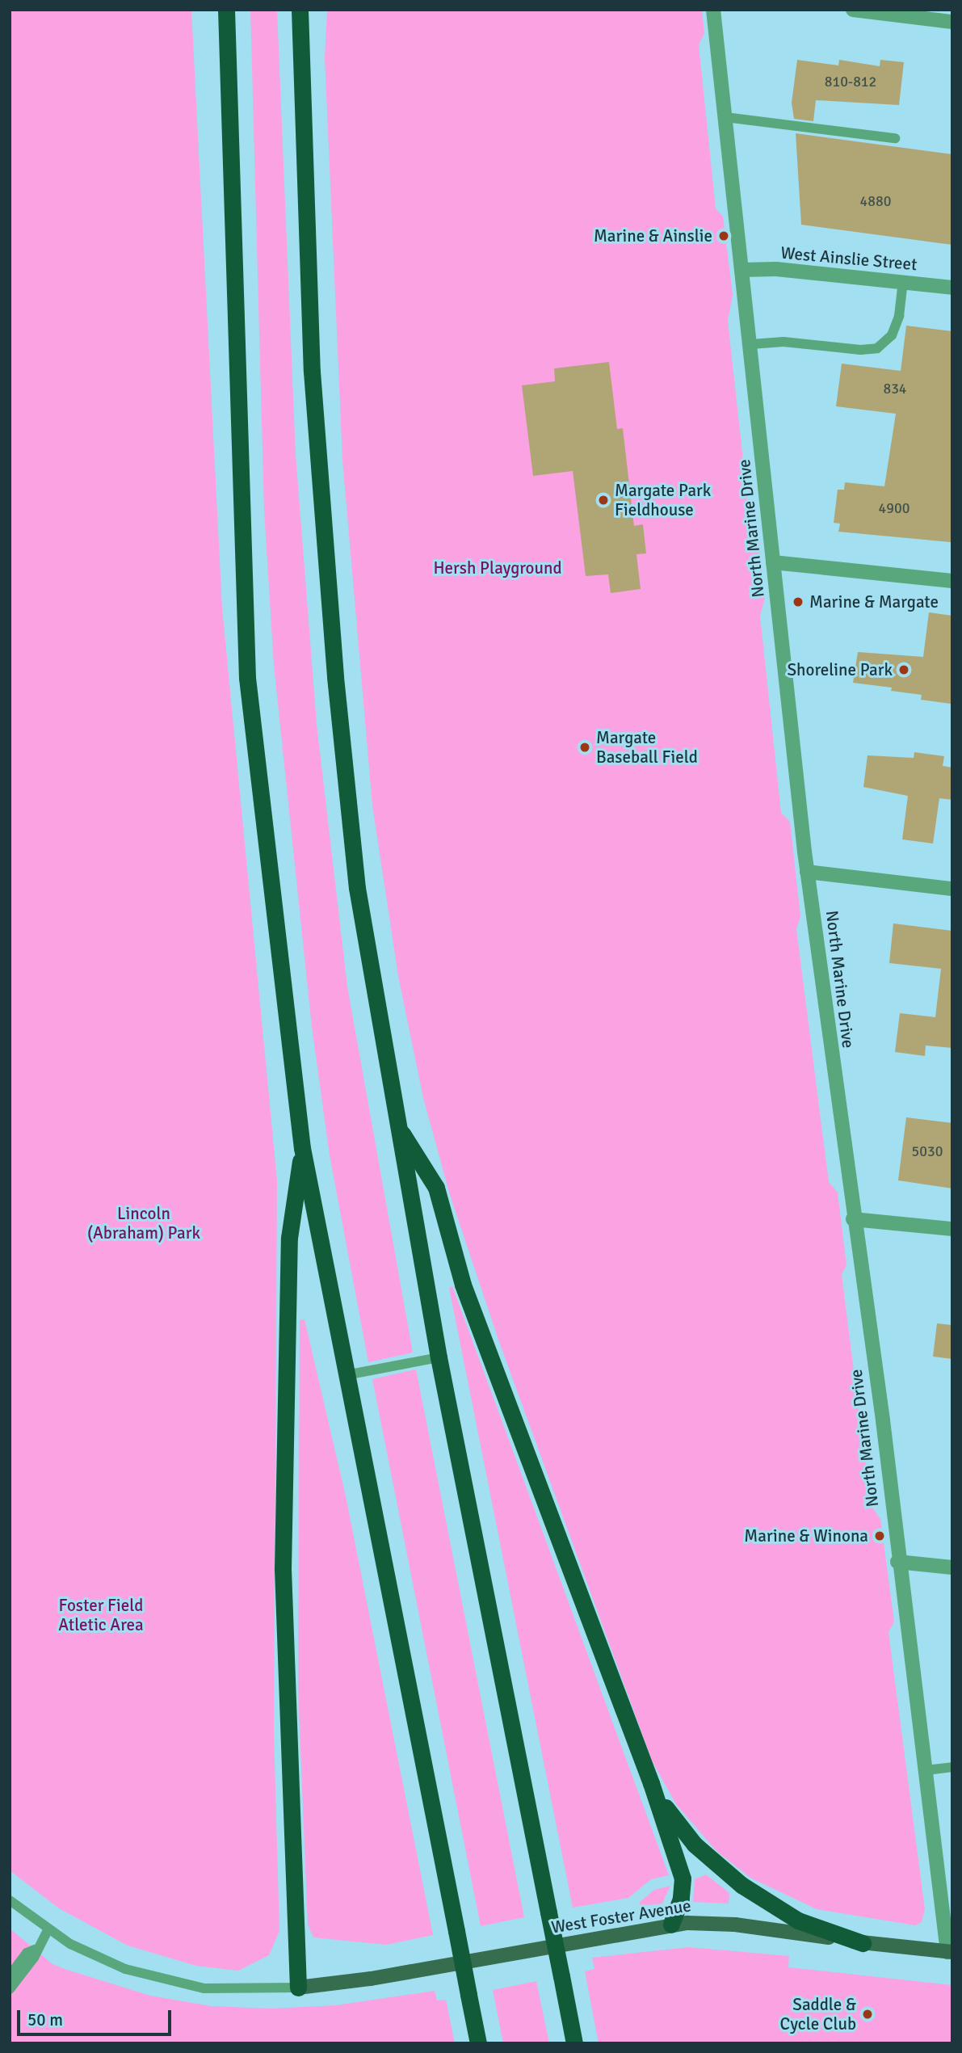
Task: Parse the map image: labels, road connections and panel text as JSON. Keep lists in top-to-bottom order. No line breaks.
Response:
{"streets":{"main road":["West Foster Avenue"],"street":["West Ainslie Street","North Marine Drive"]},"crossings":[["West Ainslie Street","North Marine Drive"],["North Marine Drive","West Foster Avenue"]],"parks":["Hersh Playground","Lincoln (Abraham) Park","Foster Field Atletic Area"],"places":["Marine & Ainslie","Margate Park Fieldhouse","Marine & Margate","Shoreline Park","Margate Baseball Field","Marine & Winona","Saddle & Cycle Club"],"house_numbers":["810-812","4880","834","4900","5030"],"scale_bar":"50 m"}
